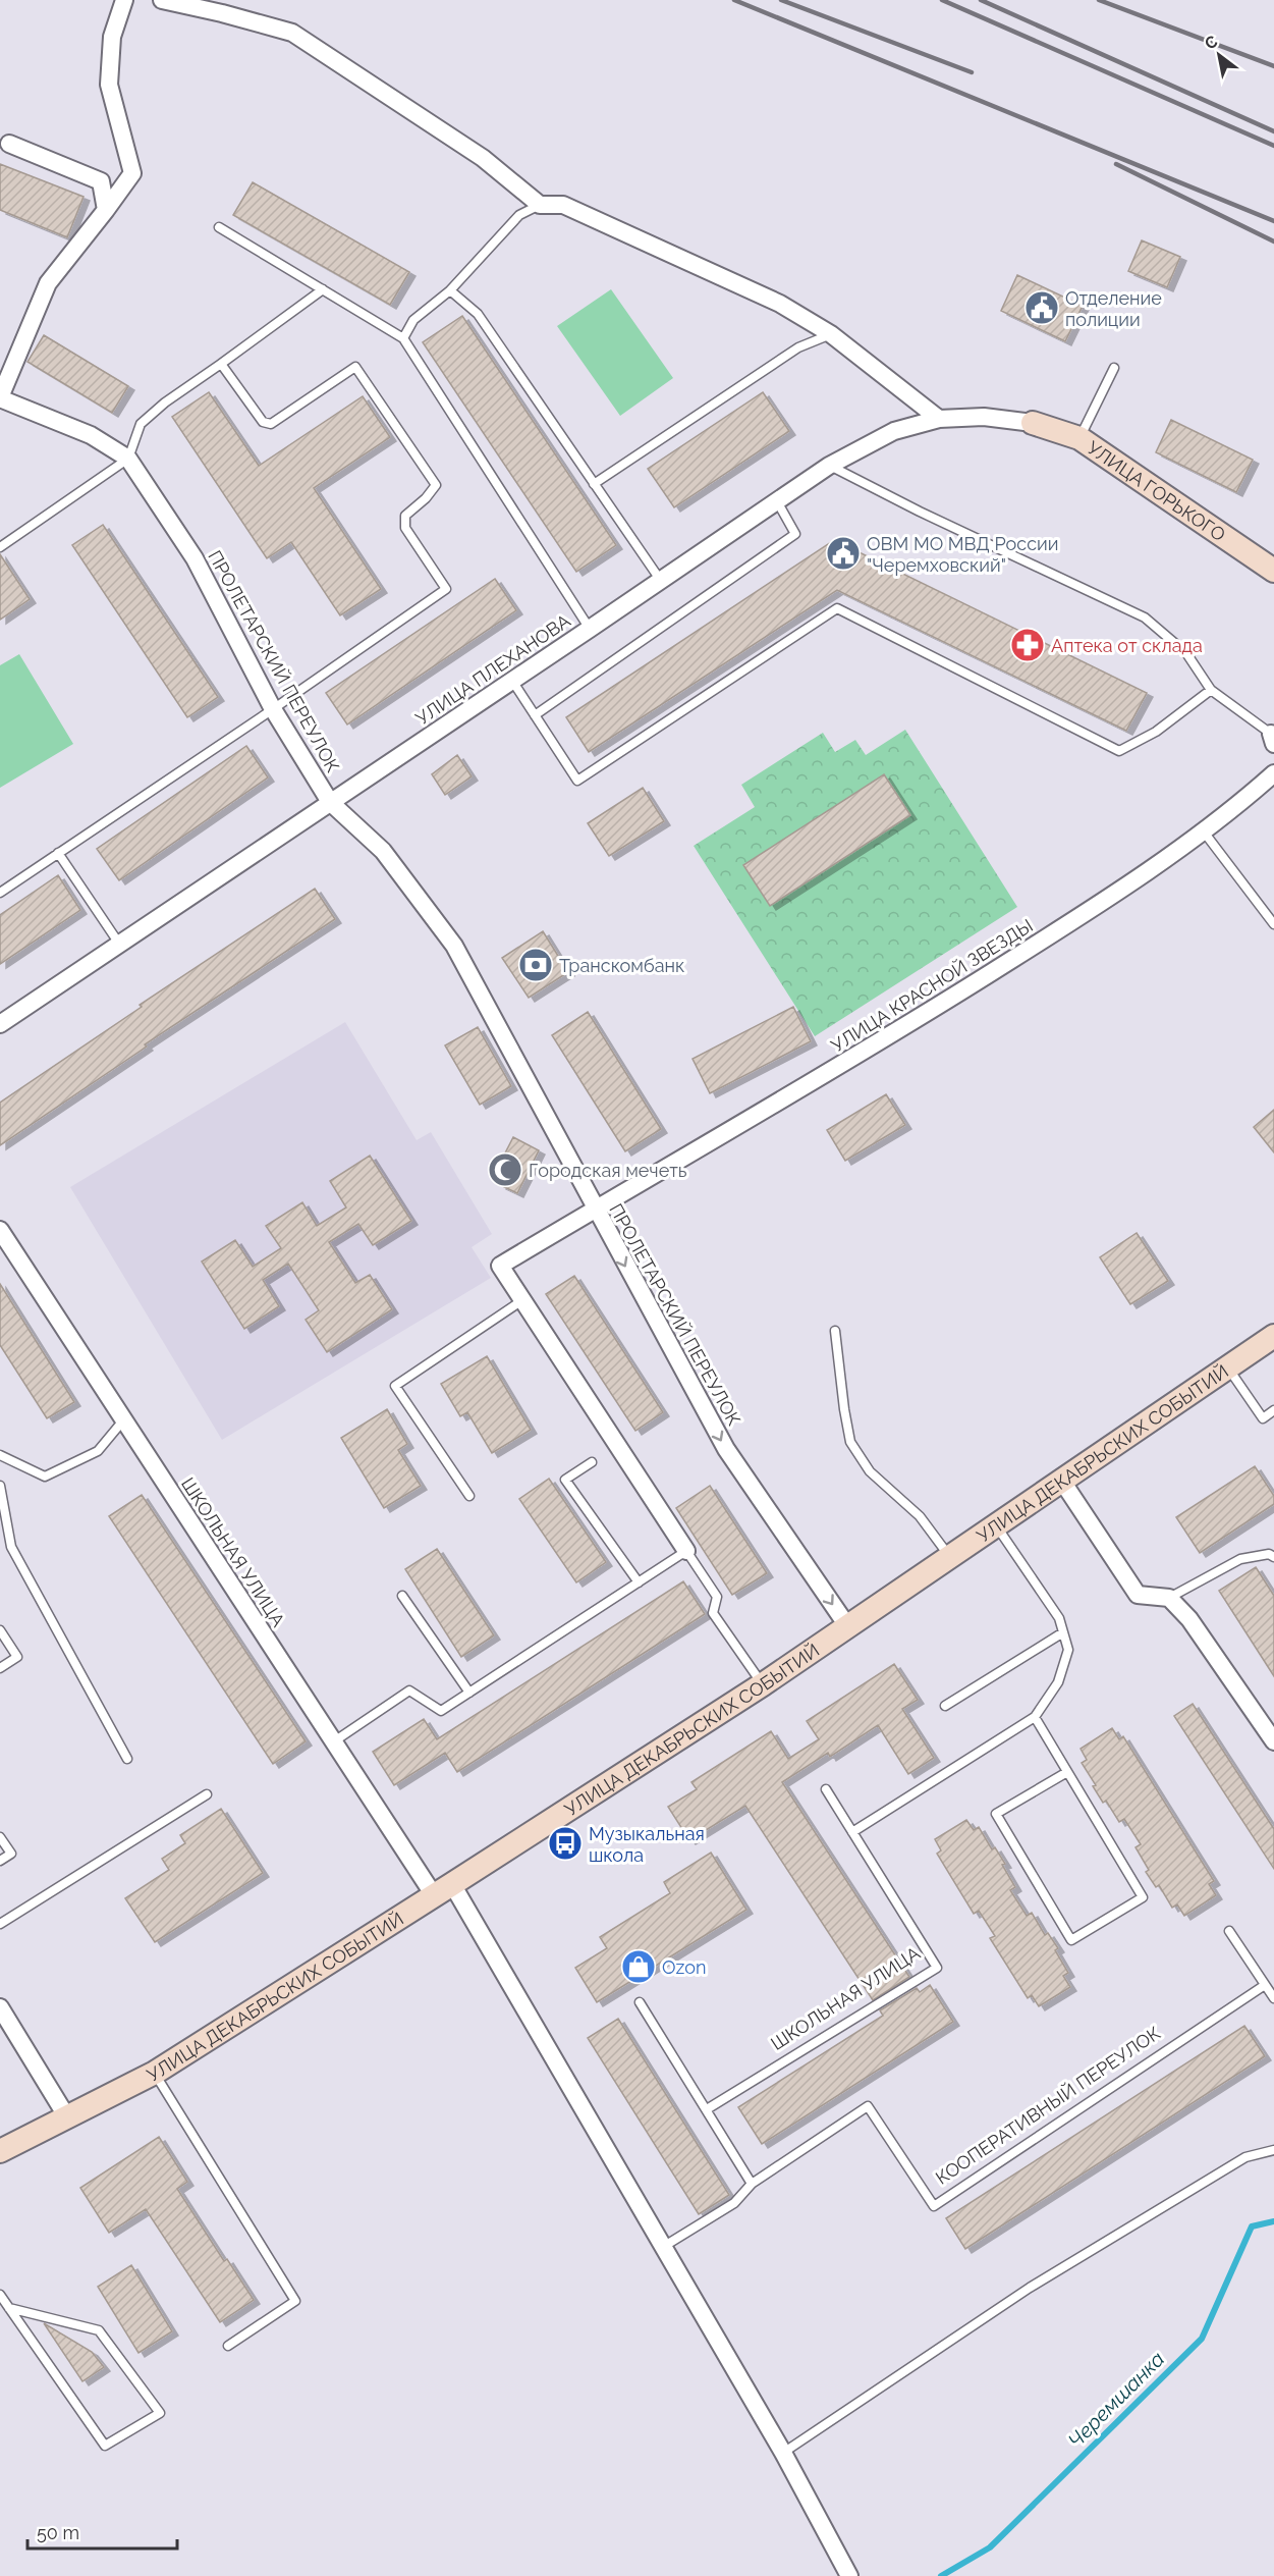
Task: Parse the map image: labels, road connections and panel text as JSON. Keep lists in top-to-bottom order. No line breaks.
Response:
{"streets":{"street":["УЛИЦА ГОРЬКОГО","ПРОЛЕТАРСКИЙ ПЕРЕУЛОК","УЛИЦА ПЛЕХАНОВА","УЛИЦА КРАСНОЙ ЗВЕЗДЫ","УЛИЦА ДЕКАБРЬСКИХ СОБЫТИЙ","ШКОЛЬНАЯ УЛИЦА"],"lane":["КООПЕРАТИВНЫЙ ПЕРЕУЛОК"]},"crossings":[["УЛИЦА ГОРЬКОГО","УЛИЦА ПЛЕХАНОВА"],["ПРОЛЕТАРСКИЙ ПЕРЕУЛОК","УЛИЦА ПЛЕХАНОВА"],["ПРОЛЕТАРСКИЙ ПЕРЕУЛОК","УЛИЦА КРАСНОЙ ЗВЕЗДЫ"],["ПРОЛЕТАРСКИЙ ПЕРЕУЛОК","УЛИЦА ДЕКАБРЬСКИХ СОБЫТИЙ"],["УЛИЦА ДЕКАБРЬСКИХ СОБЫТИЙ","ШКОЛЬНАЯ УЛИЦА"]],"water":["Черемшанка"],"places":{"public building":["Отделение полиции","ОВМ МО МВД России \"Черемховский\""],"pharmacy":["Аптека от склада"],"bank":["Транскомбанк"],"mosque":["Городская мечеть"],"bus stop":["Музыкальная школа"],"shop":["Ozon"]},"scale_bar":"50 m","north":"top left"}
